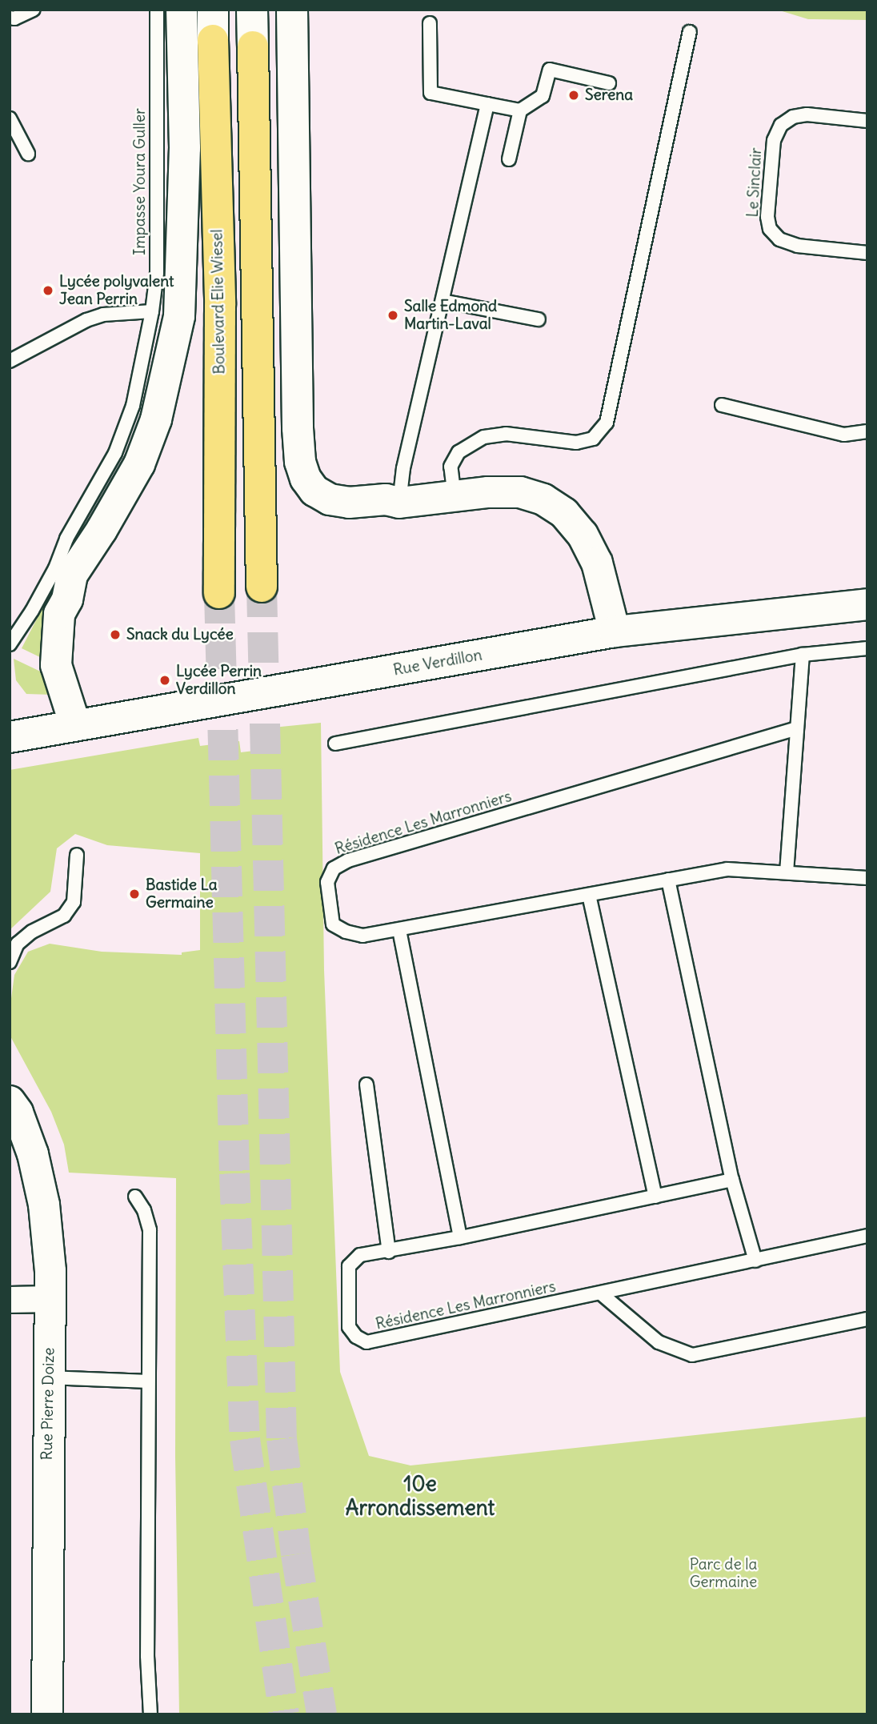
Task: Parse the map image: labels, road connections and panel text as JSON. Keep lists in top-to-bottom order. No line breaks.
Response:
{"streets":{"highway":["Boulevard Elie Wiesel"],"street":["Rue Verdillon","Rue Pierre Doize"],"lane":["Impasse Youra Guller","Le Sinclair","Résidence Les Marronniers"]},"districts":["10e Arrondissement"],"parks":["Parc de la Germaine"],"places":["Serena","Lycée polyvalent Jean Perrin","Salle Edmond Martin-Laval","Snack du Lycée","Lycée Perrin Verdillon","Bastide La Germaine"]}
